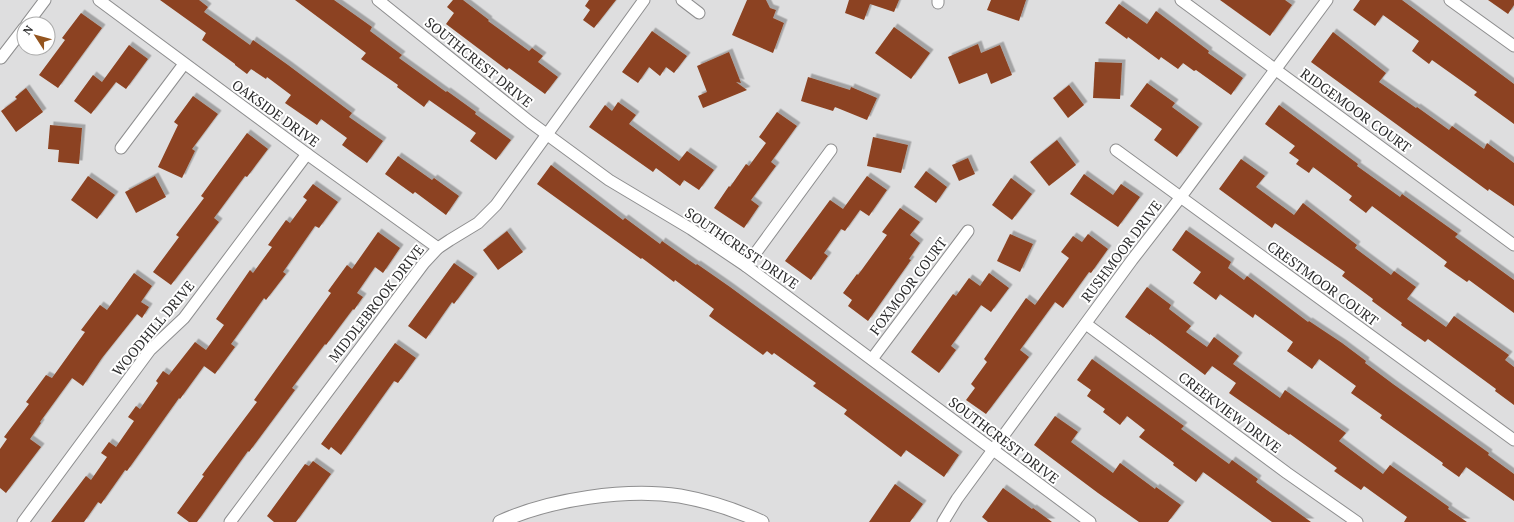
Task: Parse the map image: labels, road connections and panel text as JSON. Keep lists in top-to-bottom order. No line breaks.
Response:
{"streets":{"street":["SOUTHCREST DRIVE","RIDGEMOOR COURT","OAKSIDE DRIVE","RUSHMOOR DRIVE","CRESTMOOR COURT","FOXMOOR COURT","MIDDLEBROOK DRIVE","WOODHILL DRIVE","CREEKVIEW DRIVE"]},"crossings":[["SOUTHCREST DRIVE","RUSHMOOR DRIVE"],["SOUTHCREST DRIVE","FOXMOOR COURT"],["SOUTHCREST DRIVE","MIDDLEBROOK DRIVE"],["RIDGEMOOR COURT","RUSHMOOR DRIVE"],["OAKSIDE DRIVE","MIDDLEBROOK DRIVE"],["OAKSIDE DRIVE","WOODHILL DRIVE"],["RUSHMOOR DRIVE","CRESTMOOR COURT"],["RUSHMOOR DRIVE","CREEKVIEW DRIVE"]],"north":"top left"}
